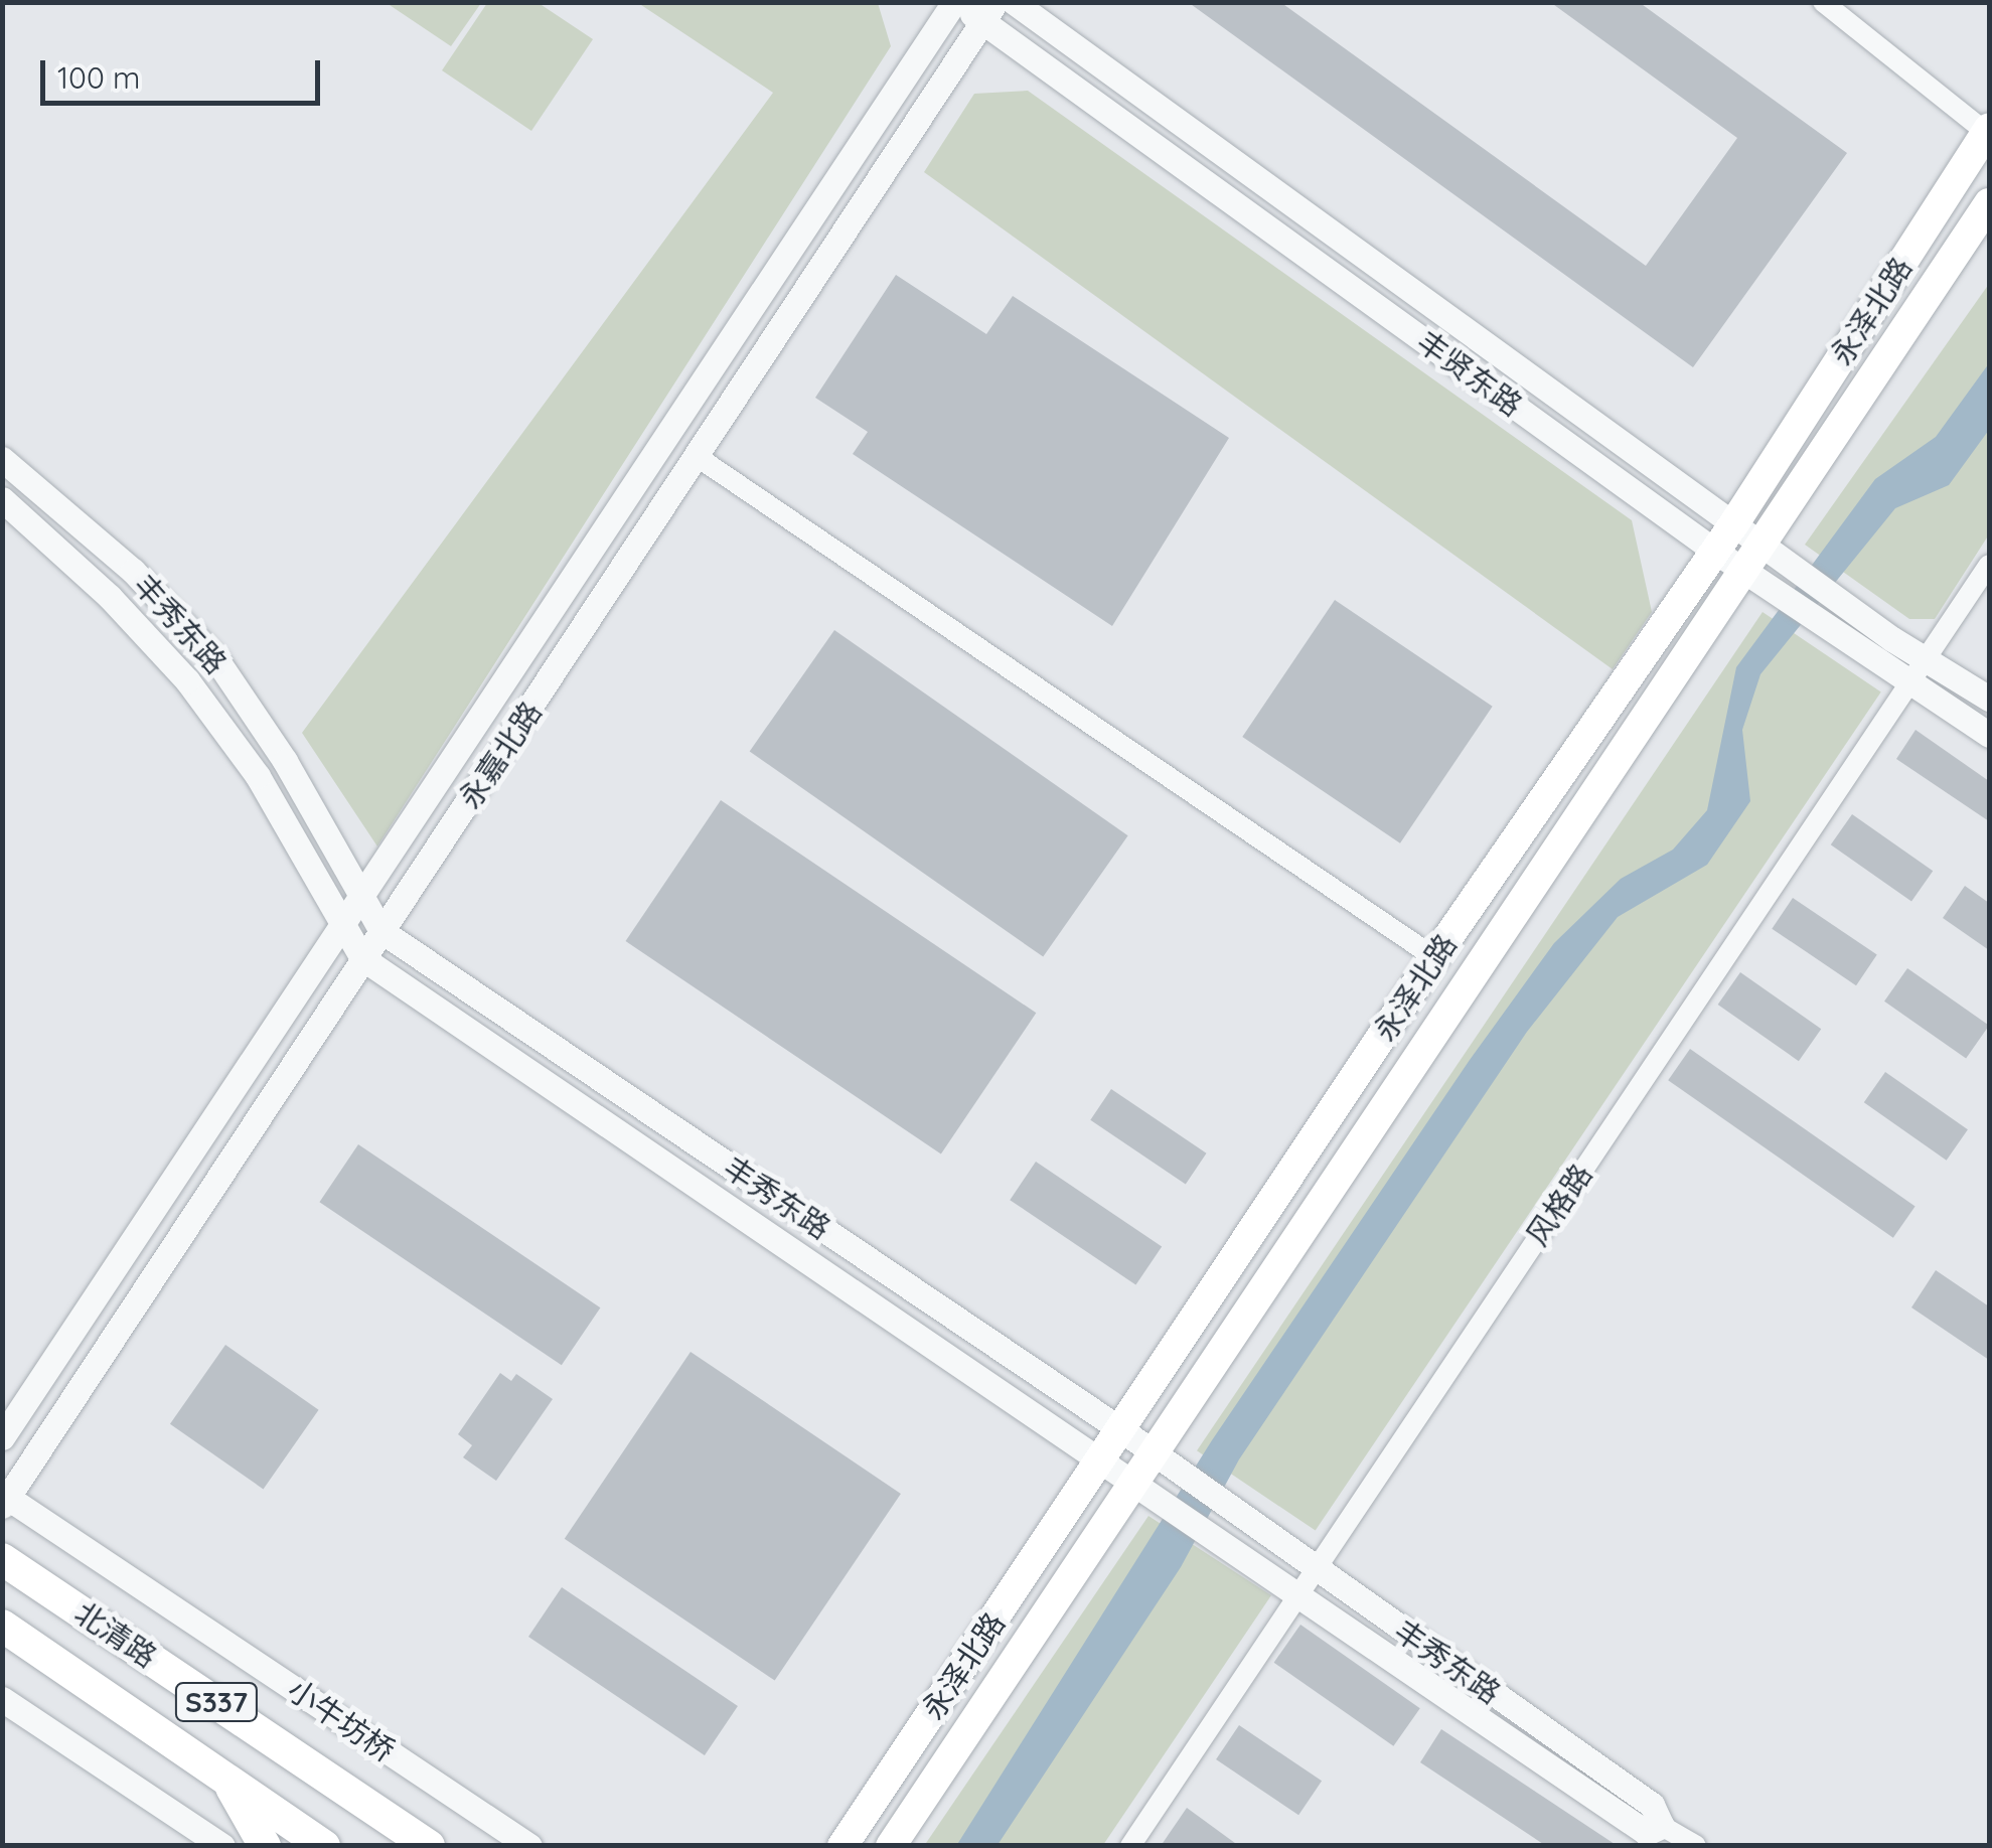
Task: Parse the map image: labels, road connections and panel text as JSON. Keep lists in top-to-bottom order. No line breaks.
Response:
{"streets":{"main road":["永泽北路","北清路","S337"],"street":["丰贤东路","丰秀东路","永嘉北路","风格路","小牛坊桥"]},"crossings":[["永泽北路","丰贤东路"],["永泽北路","丰秀东路"],["丰贤东路","永嘉北路"],["丰贤东路","风格路"],["丰秀东路","永嘉北路"],["丰秀东路","风格路"],["永嘉北路","小牛坊桥"]],"scale_bar":"100 m"}
